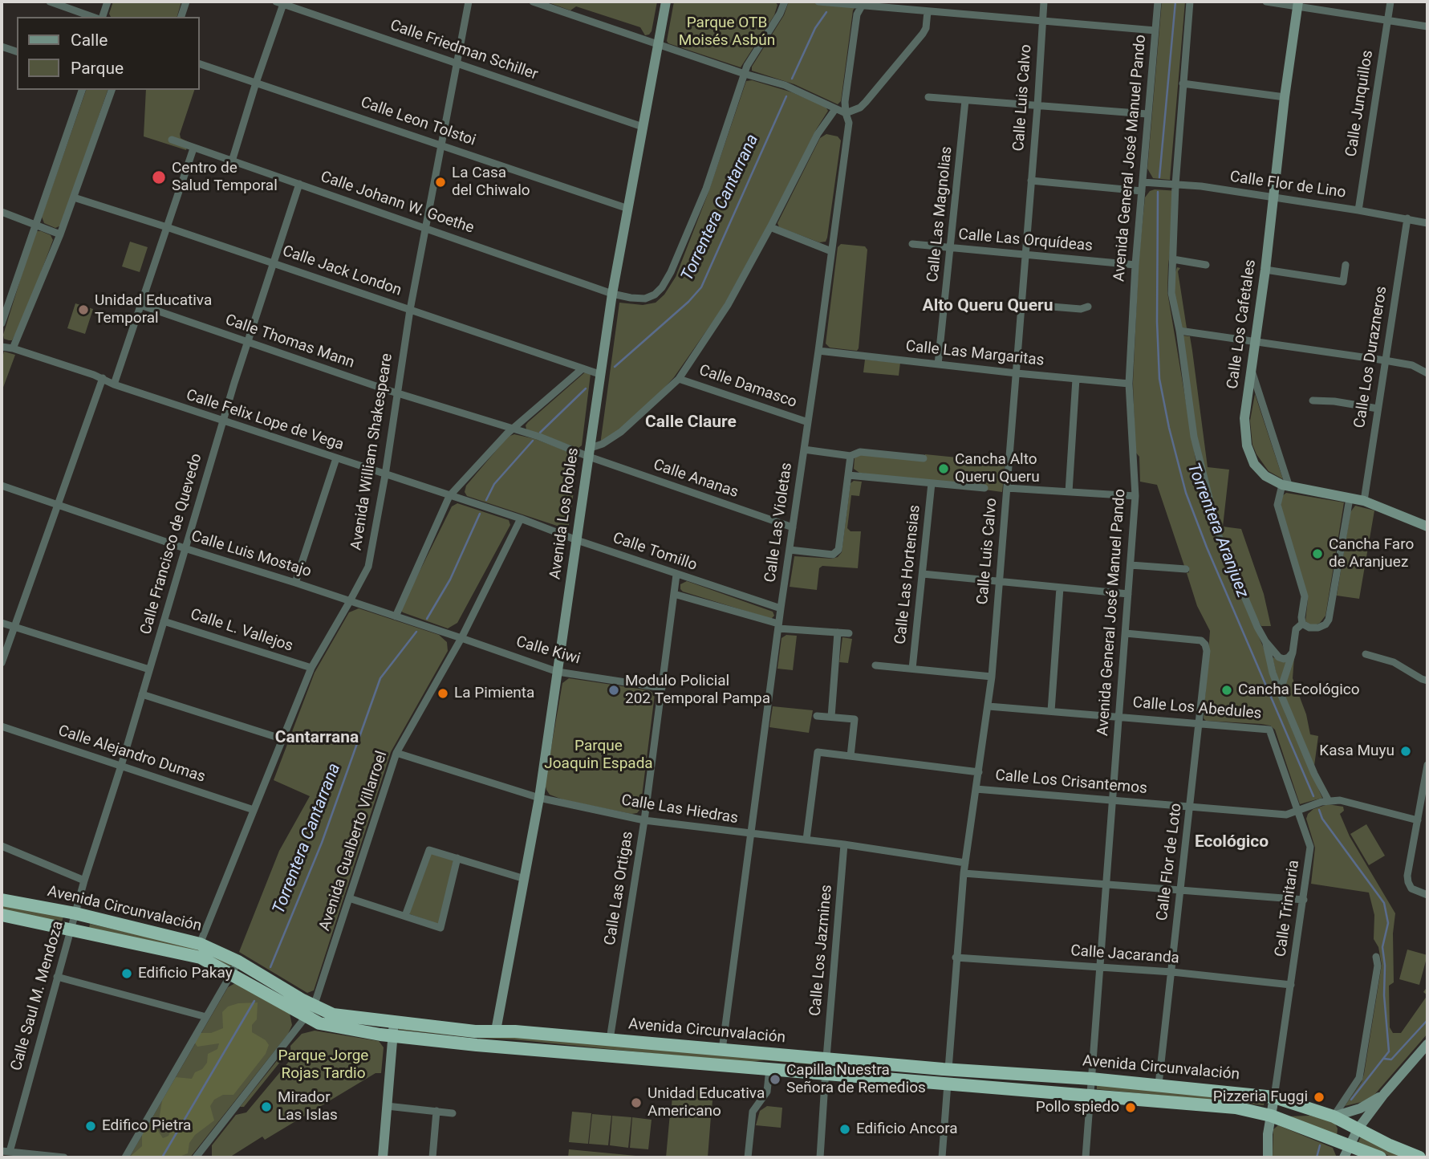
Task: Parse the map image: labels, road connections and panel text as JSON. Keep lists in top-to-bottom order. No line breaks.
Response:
{"streets":{"highway":["Avenida Circunvalación"],"main road":["Calle Los Cafetales","Avenida Los Robles"],"street":["Calle Friedman Schiller","Calle Luis Calvo","Calle Junquillos","Calle Leon Tolstoi","Avenida General José Manuel Pando","Calle Flor de Lino","Calle Johann W. Goethe","Calle Las Magnolias","Calle Las Orquídeas","Calle Jack London","Calle Thomas Mann","Calle Las Margaritas","Calle Los Durazneros","Calle Damasco","Calle Felix Lope de Vega","Avenida William Shakespeare","Calle Ananas","Calle Las Violetas","Calle Francisco de Quevedo","Calle Tomillo","Calle Luis Mostajo","Calle Las Hortensias","Calle L. Vallejos","Calle Kiwi","Calle Los Abedules","Calle Alejandro Dumas","Calle Los Crisantemos","Calle Las Hiedras","Avenida Gualberto Villarroel","Calle Flor de Loto","Calle Las Ortigas","Calle Trinitaria","Calle Los Jazmines","Calle Jacaranda","Calle Saul M. Mendoza"]},"crossings":[["Calle Friedman Schiller","Avenida William Shakespeare"],["Calle Friedman Schiller","Avenida Los Robles"],["Calle Luis Calvo","Calle Las Orquídeas"],["Calle Luis Calvo","Calle Las Margaritas"],["Calle Luis Calvo","Calle Los Abedules"],["Calle Luis Calvo","Calle Los Crisantemos"],["Calle Luis Calvo","Calle Las Hiedras"],["Calle Luis Calvo","Avenida Circunvalación"],["Calle Luis Calvo","Calle Jacaranda"],["Calle Junquillos","Calle Flor de Lino"],["Calle Leon Tolstoi","Avenida William Shakespeare"],["Calle Leon Tolstoi","Avenida Los Robles"],["Avenida General José Manuel Pando","Calle Flor de Lino"],["Avenida General José Manuel Pando","Calle Las Orquídeas"],["Avenida General José Manuel Pando","Calle Las Margaritas"],["Avenida General José Manuel Pando","Calle Los Abedules"],["Avenida General José Manuel Pando","Calle Los Crisantemos"],["Avenida General José Manuel Pando","Calle Flor de Loto"],["Avenida General José Manuel Pando","Avenida Circunvalación"],["Avenida General José Manuel Pando","Calle Jacaranda"],["Calle Flor de Lino","Calle Los Cafetales"],["Calle Flor de Lino","Calle Los Durazneros"],["Calle Johann W. Goethe","Avenida William Shakespeare"],["Calle Johann W. Goethe","Avenida Los Robles"],["Calle Johann W. Goethe","Calle Francisco de Quevedo"],["Calle Las Magnolias","Calle Las Orquídeas"],["Calle Las Magnolias","Calle Las Margaritas"],["Calle Jack London","Avenida William Shakespeare"],["Calle Jack London","Avenida Los Robles"],["Calle Jack London","Calle Francisco de Quevedo"],["Calle Los Cafetales","Calle Los Durazneros"],["Calle Thomas Mann","Avenida William Shakespeare"],["Calle Thomas Mann","Calle Ananas"],["Calle Thomas Mann","Avenida Los Robles"],["Calle Thomas Mann","Calle Francisco de Quevedo"],["Calle Las Margaritas","Calle Las Violetas"],["Calle Damasco","Calle Las Violetas"],["Calle Felix Lope de Vega","Avenida William Shakespeare"],["Calle Felix Lope de Vega","Calle Francisco de Quevedo"],["Calle Felix Lope de Vega","Calle Tomillo"],["Calle Felix Lope de Vega","Avenida Gualberto Villarroel"],["Avenida William Shakespeare","Calle Luis Mostajo"],["Avenida William Shakespeare","Calle L. Vallejos"],["Avenida William Shakespeare","Calle Alejandro Dumas"],["Avenida William Shakespeare","Avenida Circunvalación"],["Calle Ananas","Avenida Los Robles"],["Calle Ananas","Calle Las Violetas"],["Avenida Los Robles","Calle Tomillo"],["Avenida Los Robles","Calle Kiwi"],["Avenida Los Robles","Calle Las Hiedras"],["Avenida Los Robles","Avenida Circunvalación"],["Calle Las Violetas","Calle Tomillo"],["Calle Las Violetas","Calle Las Hiedras"],["Calle Las Violetas","Avenida Circunvalación"],["Calle Francisco de Quevedo","Calle Luis Mostajo"],["Calle Francisco de Quevedo","Calle L. Vallejos"],["Calle Francisco de Quevedo","Calle Alejandro Dumas"],["Calle Francisco de Quevedo","Avenida Circunvalación"],["Calle Francisco de Quevedo","Calle Saul M. Mendoza"],["Calle Tomillo","Avenida Gualberto Villarroel"],["Calle Tomillo","Calle Las Ortigas"],["Calle Luis Mostajo","Calle Kiwi"],["Calle Luis Mostajo","Avenida Gualberto Villarroel"],["Calle Kiwi","Avenida Gualberto Villarroel"],["Calle Kiwi","Calle Las Ortigas"],["Calle Los Abedules","Calle Flor de Loto"],["Calle Los Abedules","Calle Trinitaria"],["Calle Los Crisantemos","Calle Las Hiedras"],["Calle Los Crisantemos","Calle Flor de Loto"],["Calle Los Crisantemos","Calle Trinitaria"],["Calle Las Hiedras","Avenida Gualberto Villarroel"],["Calle Las Hiedras","Calle Las Ortigas"],["Calle Las Hiedras","Calle Los Jazmines"],["Avenida Gualberto Villarroel","Avenida Circunvalación"],["Calle Flor de Loto","Avenida Circunvalación"],["Calle Flor de Loto","Calle Jacaranda"],["Calle Las Ortigas","Avenida Circunvalación"],["Calle Trinitaria","Avenida Circunvalación"],["Calle Trinitaria","Calle Jacaranda"],["Avenida Circunvalación","Calle Los Jazmines"],["Avenida Circunvalación","Calle Saul M. Mendoza"]],"districts":["Alto Queru Queru","Calle Claure","Cantarrana","Ecológico"],"water":["Torrentera Cantarrana","Torrentera Aranjuez"],"parks":["Parque OTB Moisés Asbún","Parque Joaquin Espada","Parque Jorge Rojas Tardio"],"places":["Centro de Salud Temporal","La Casa del Chiwalo","Unidad Educativa Temporal","Cancha Alto Queru Queru","Cancha Faro de Aranjuez","Modulo Policial 202 Temporal Pampa","Cancha Ecológico","La Pimienta","Kasa Muyu","Edificio Pakay","Capilla Nuestra Señora de Remedios","Pizzeria Fuggi","Unidad Educativa Americano","Mirador Las Islas","Pollo spiedo","Edifico Pietra","Edificio Ancora"],"legend":["Calle","Parque"]}
